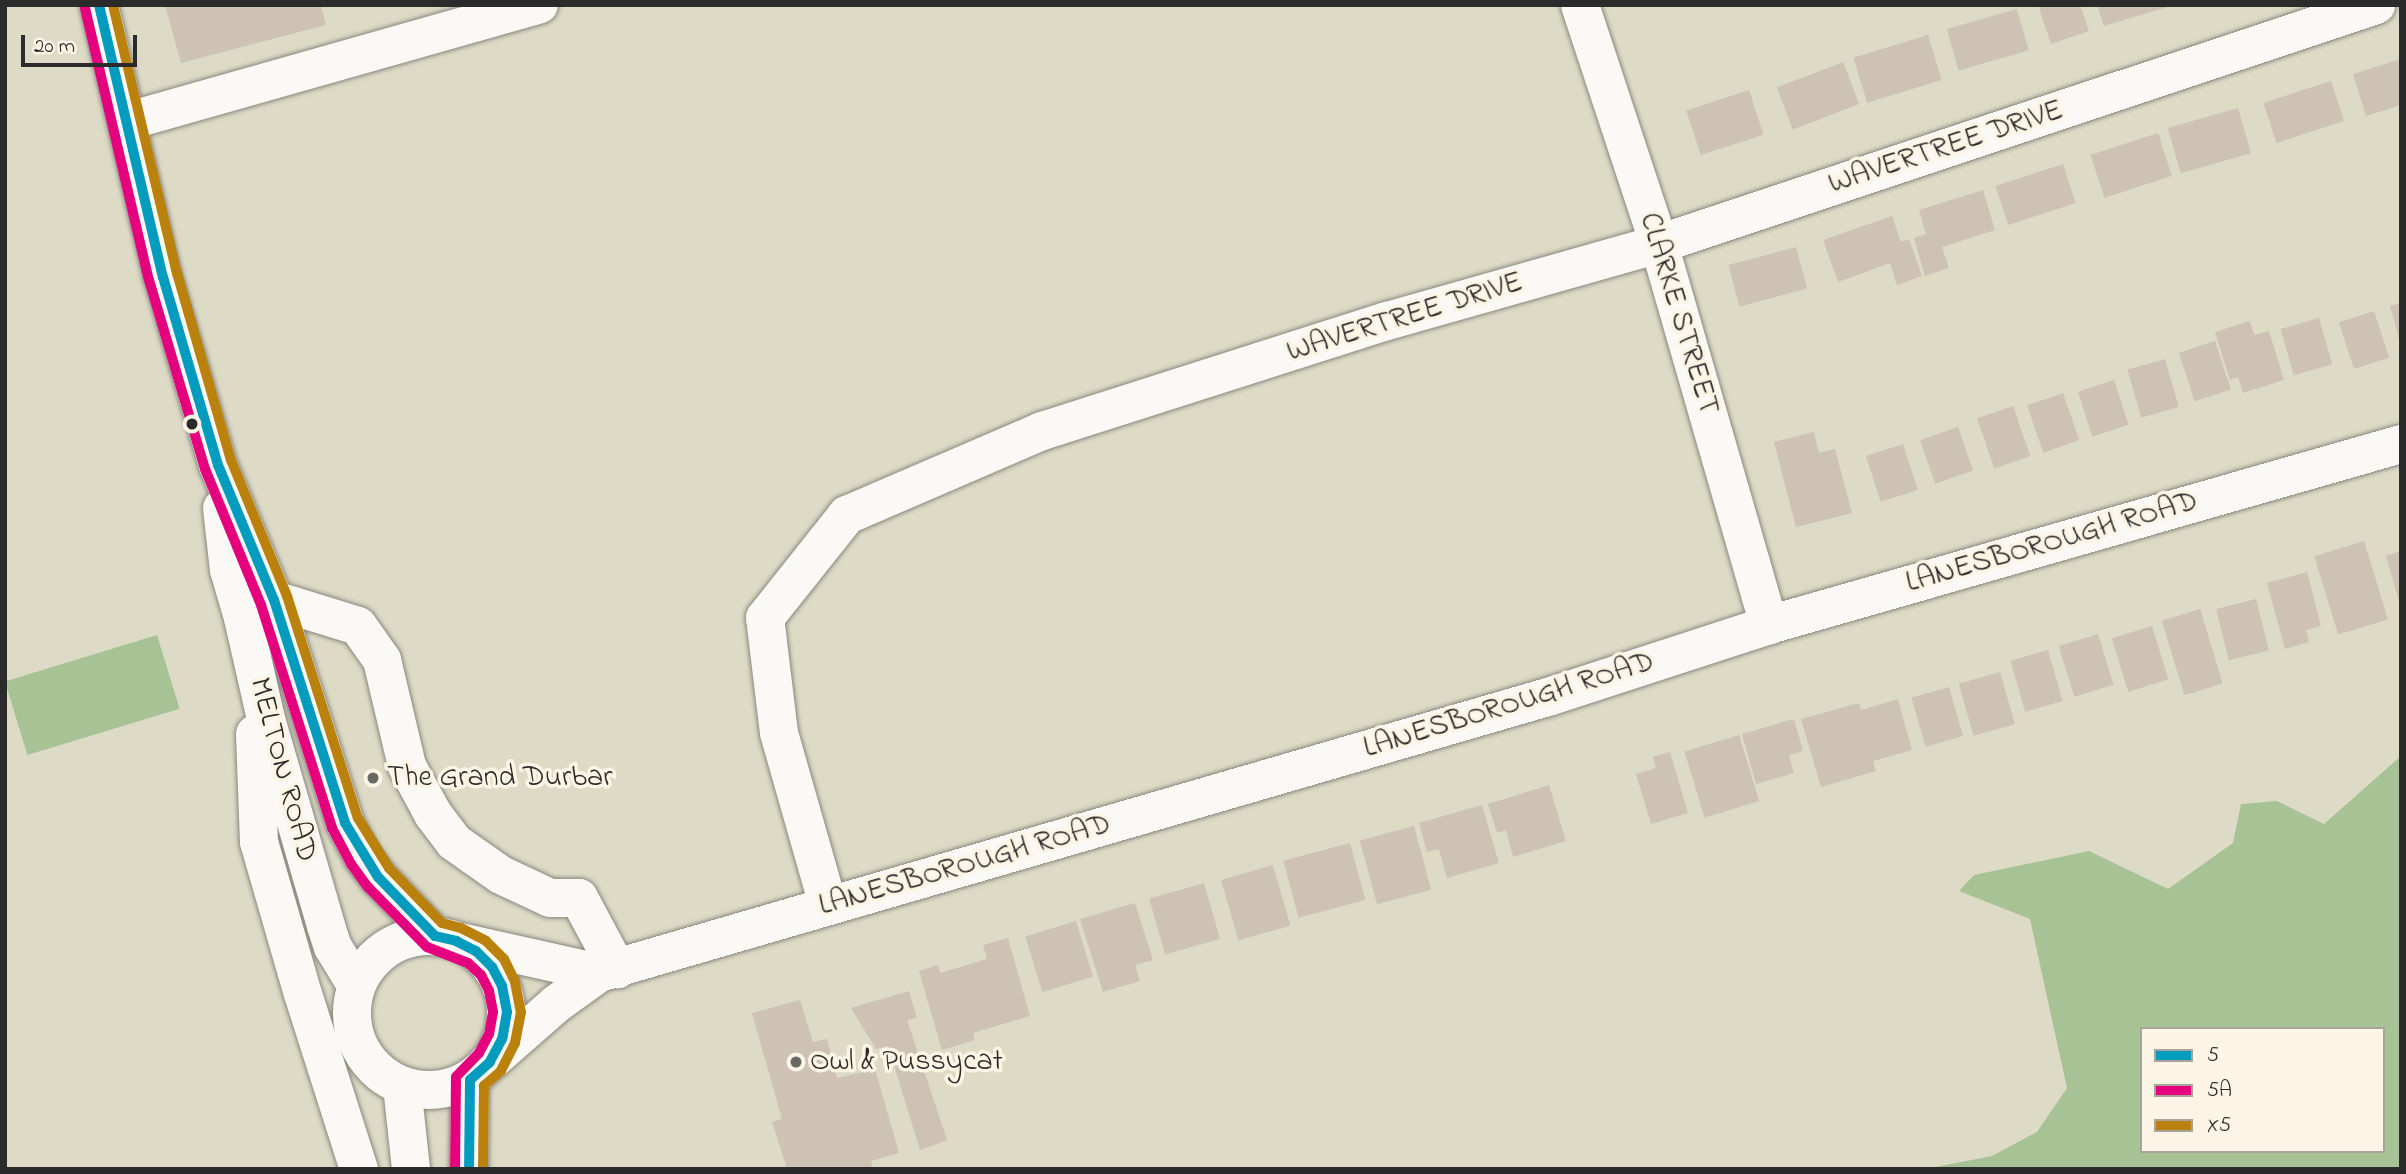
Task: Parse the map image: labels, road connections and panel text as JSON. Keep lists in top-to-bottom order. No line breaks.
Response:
{"streets":{"street":["WAVERTREE DRIVE","CLARKE STREET","LANESBOROUGH ROAD","MELTON ROAD"]},"crossings":[["WAVERTREE DRIVE","CLARKE STREET"],["WAVERTREE DRIVE","LANESBOROUGH ROAD"],["CLARKE STREET","LANESBOROUGH ROAD"],["LANESBOROUGH ROAD","MELTON ROAD"]],"places":["The Grand Durbar","Owl & Pussycat"],"lines":["transit line 5","transit line X5","transit line 5A"],"legend":["5","5A","X5"],"scale_bar":"20 m"}
